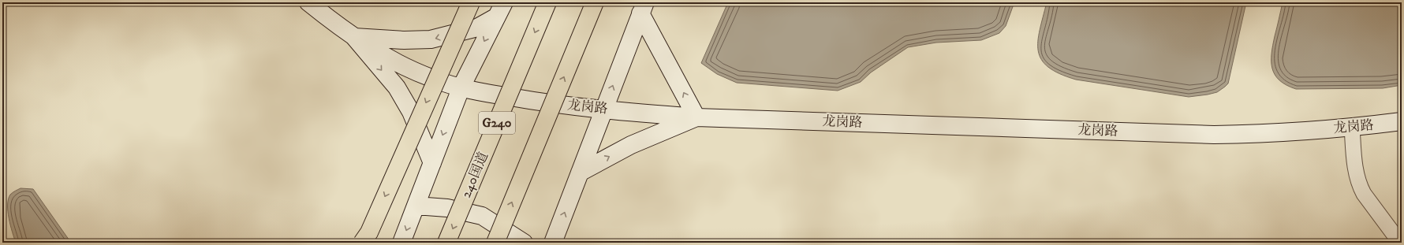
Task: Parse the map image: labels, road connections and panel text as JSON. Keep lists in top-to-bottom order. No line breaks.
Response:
{"streets":{"highway":["G240","240国道"],"main road":["龙岗路"]}}
